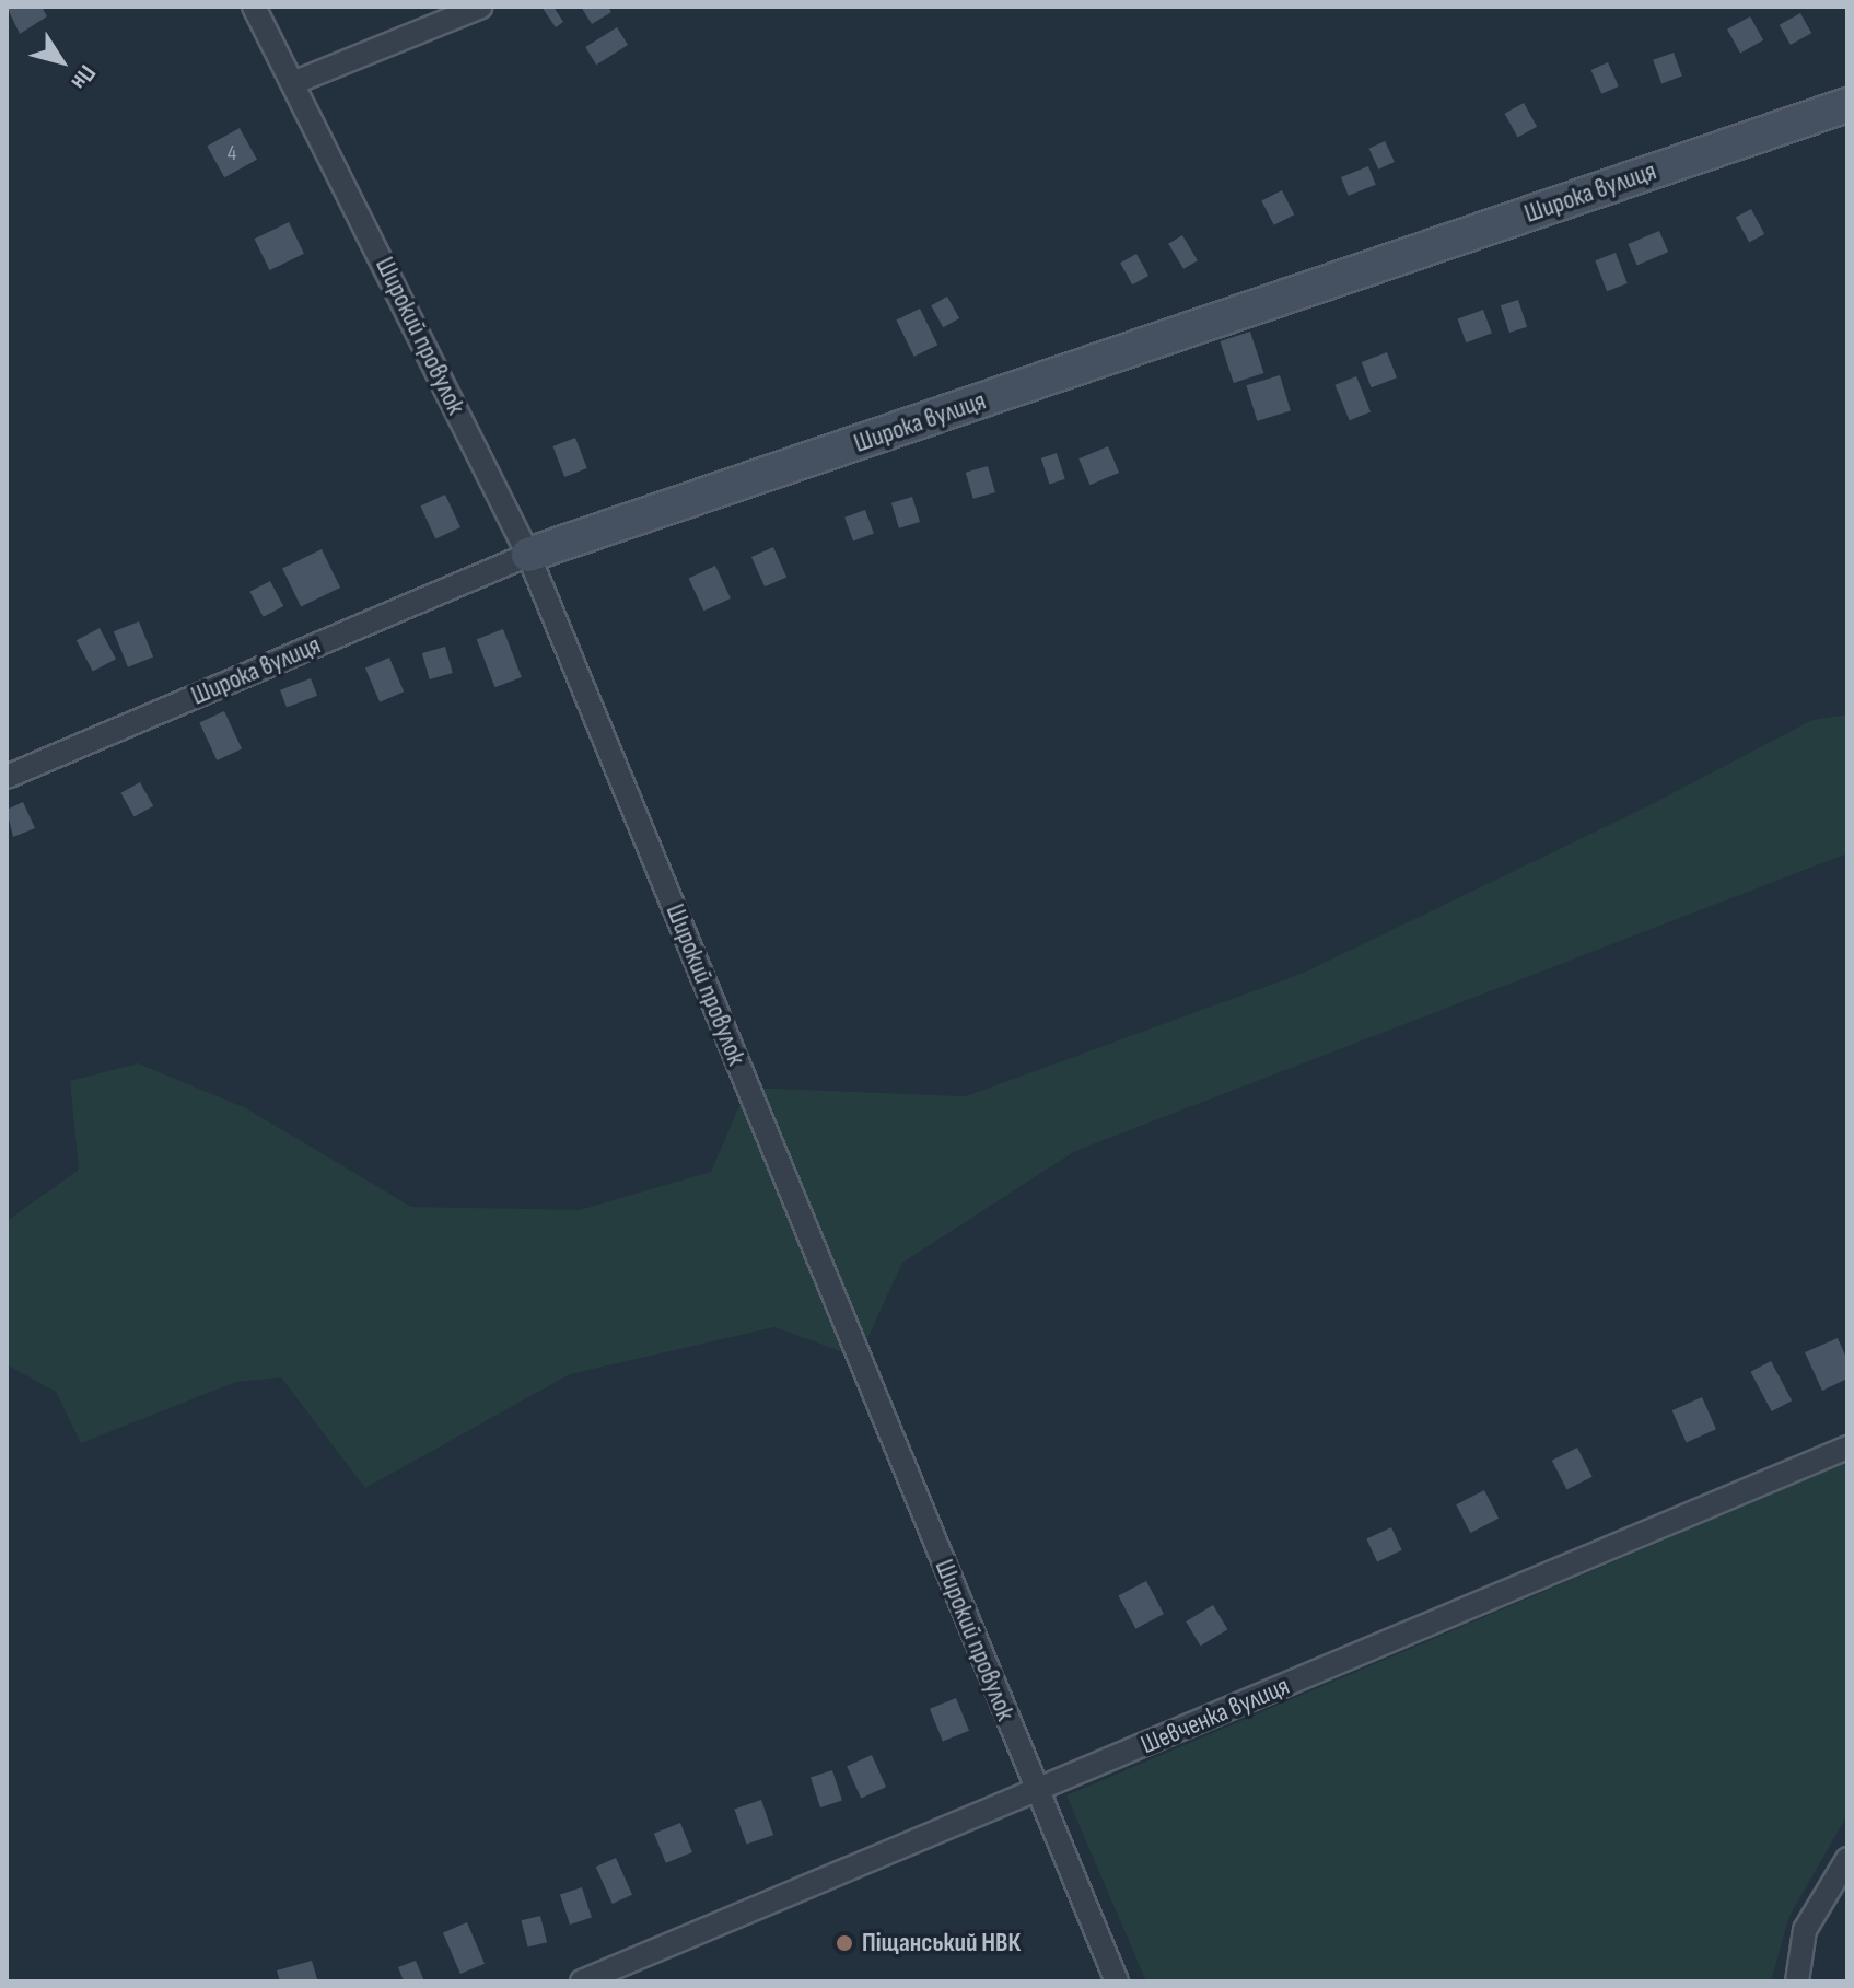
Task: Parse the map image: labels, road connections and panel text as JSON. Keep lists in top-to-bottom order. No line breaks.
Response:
{"streets":{"street":["Широка вулиця","Широкий провулок","Шевченка вулиця"]},"crossings":[["Широка вулиця","Широкий провулок"],["Широкий провулок","Шевченка вулиця"]],"places":["Піщанський НВК"],"house_numbers":["4"],"north":"bottom right"}
